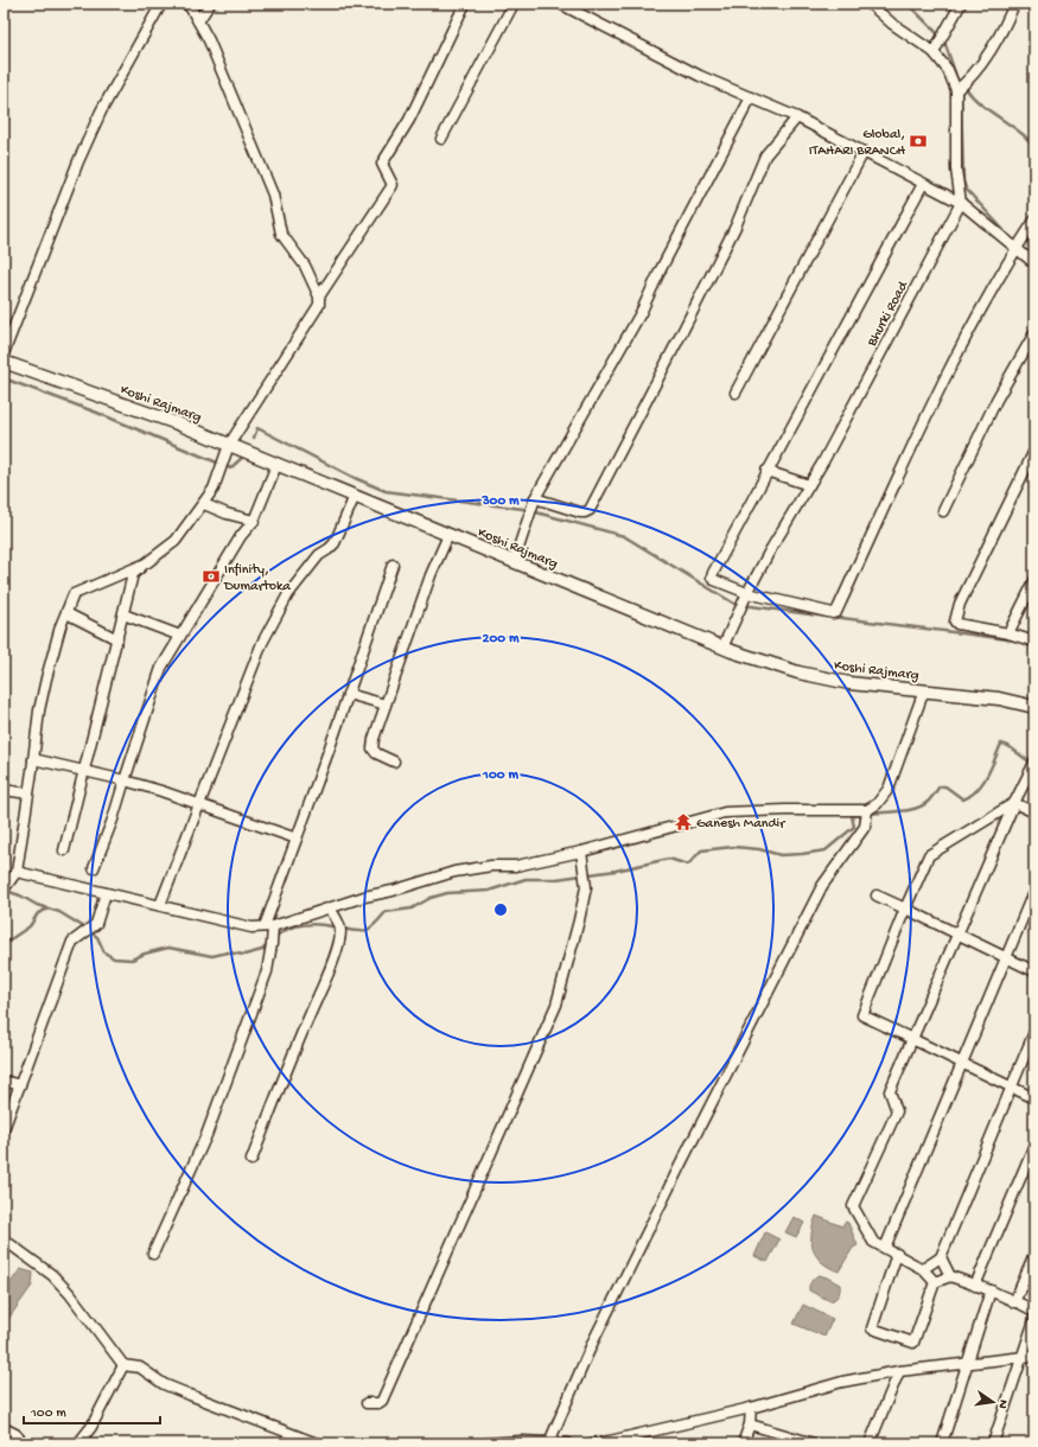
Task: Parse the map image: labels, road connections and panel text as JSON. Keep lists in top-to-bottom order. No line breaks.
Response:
{"streets":{"main road":["Koshi Rajmarg"],"street":["Bhurki Road"]},"crossings":[["Bhurki Road","Koshi Rajmarg"]],"places":{"bank":["Global, ITAHARI BRANCH","Infinity, Dumartoka"],"temple":["Ganesh Mandir"]},"scale_bar":"100 m","north":"right","rings":["300 m","200 m","100 m"]}
